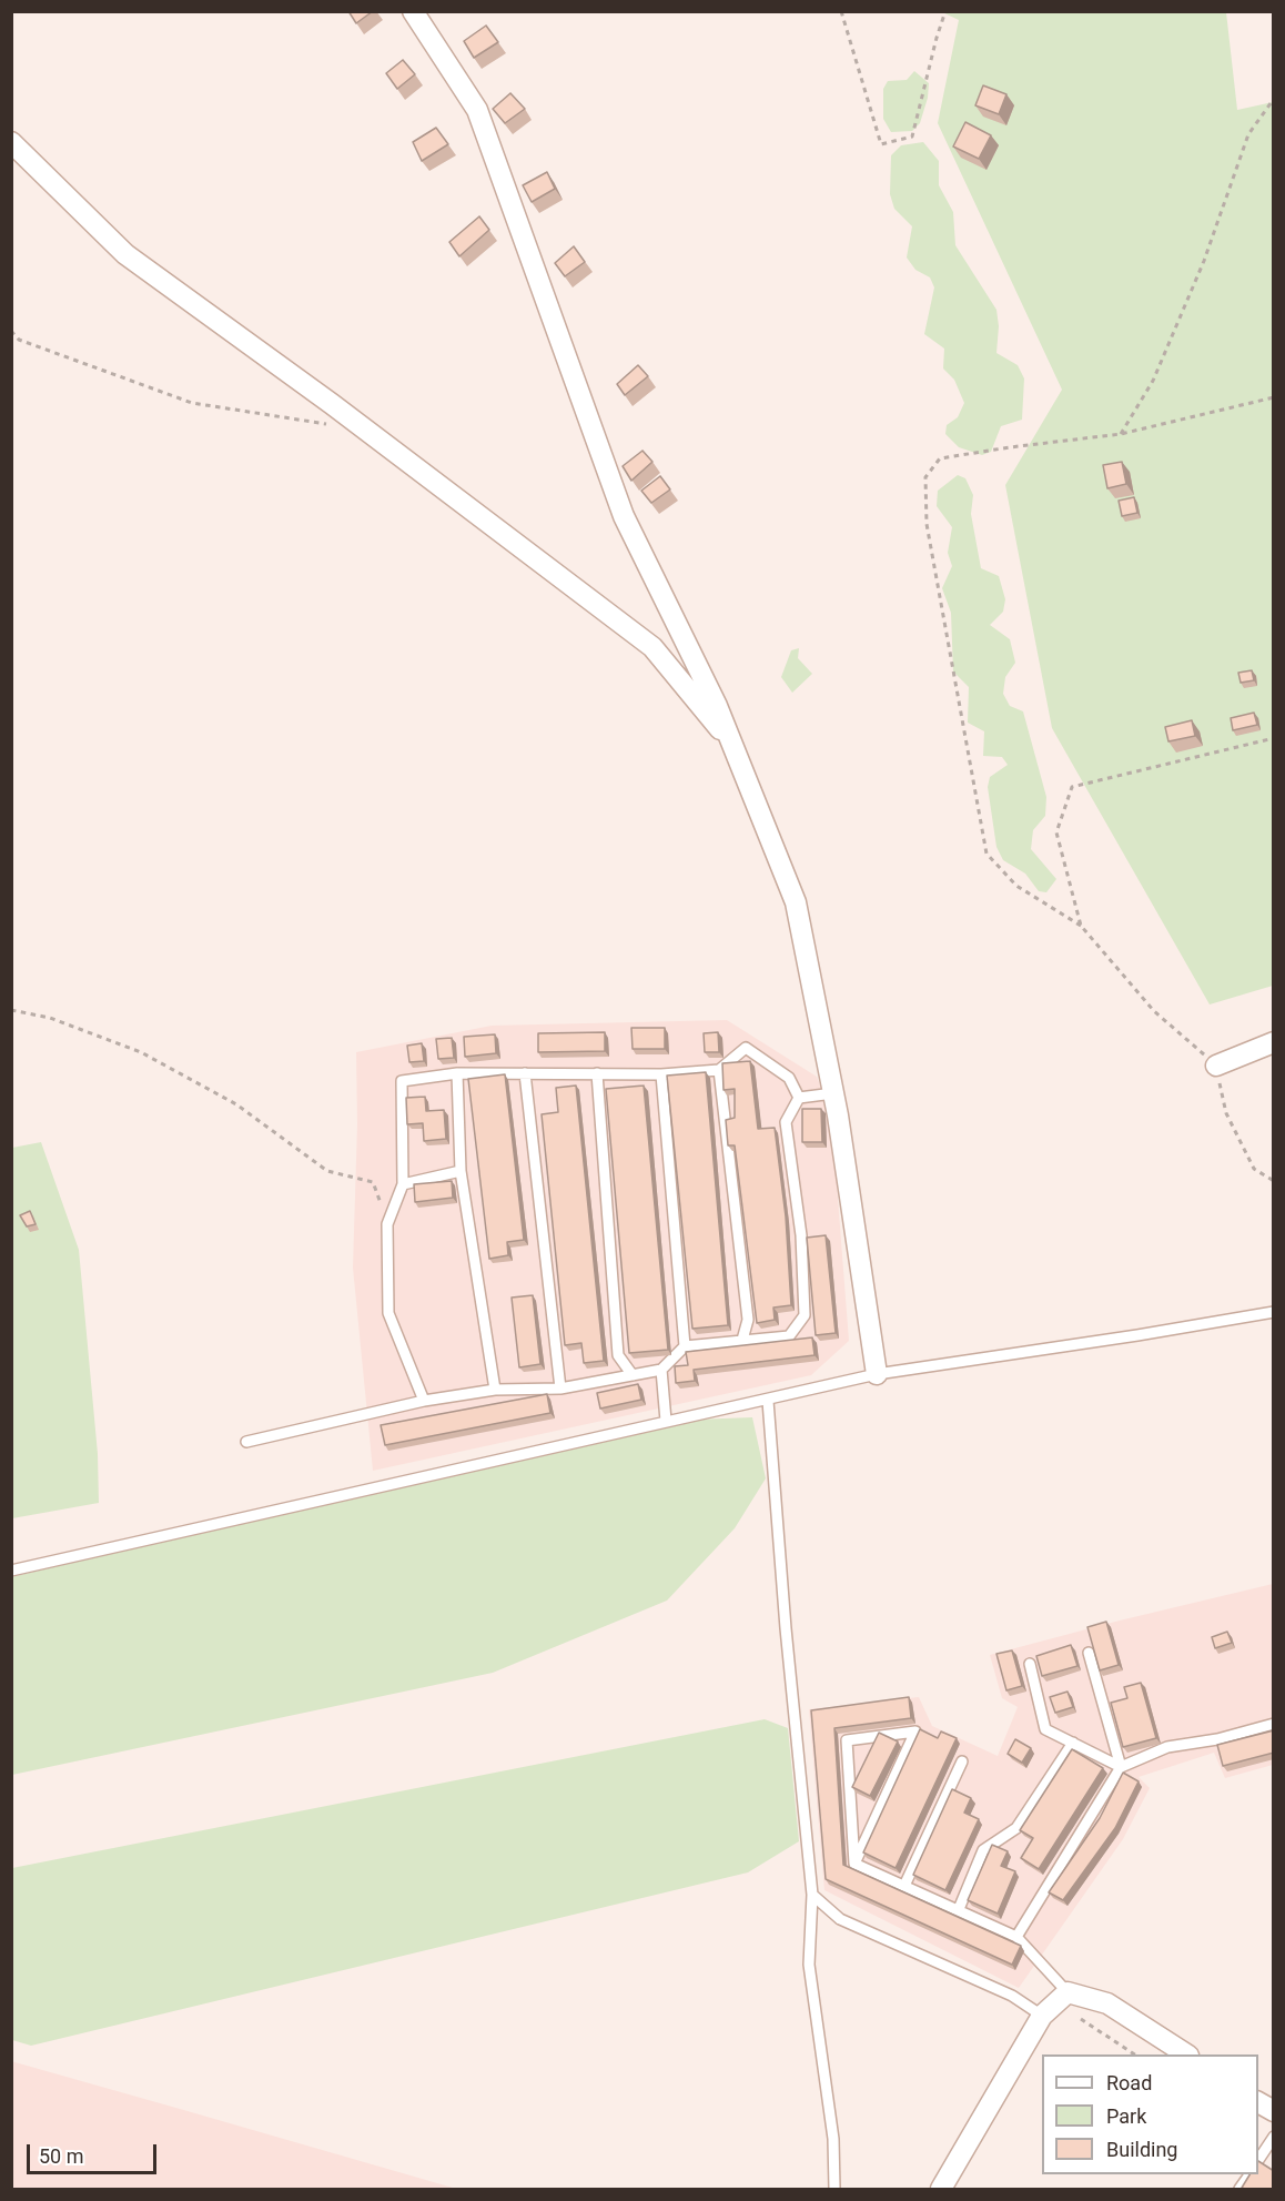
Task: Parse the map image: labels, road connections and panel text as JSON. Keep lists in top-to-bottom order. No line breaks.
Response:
{"legend":["Road","Park","Building"],"scale_bar":"50 m"}
